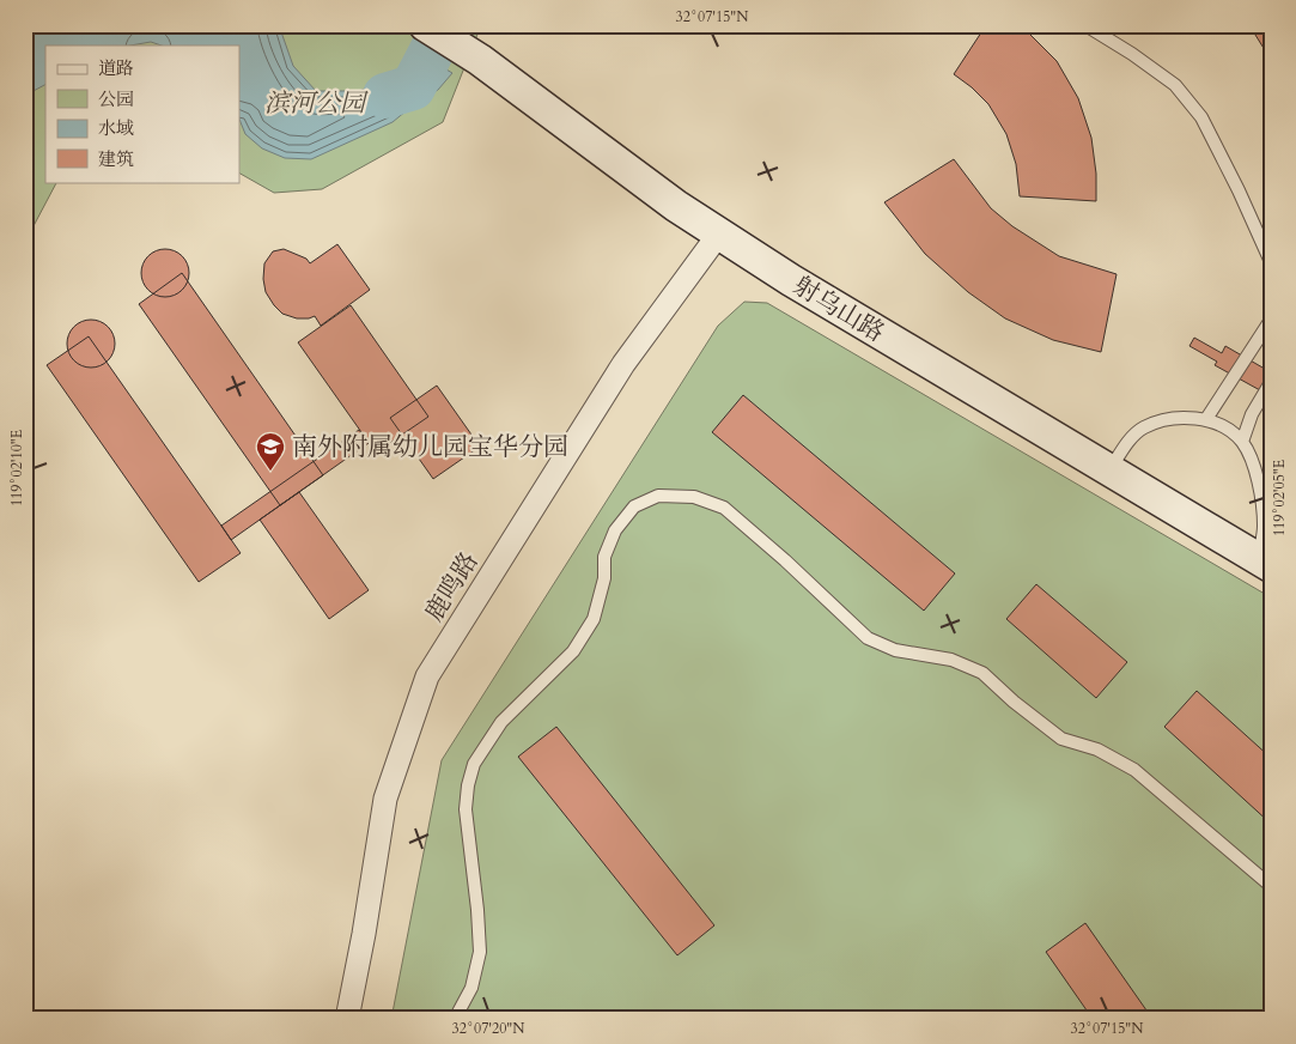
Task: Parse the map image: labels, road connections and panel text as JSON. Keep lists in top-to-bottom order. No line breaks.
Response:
{"streets":{"street":["射乌山路","鹿鸣路"]},"crossings":[["射乌山路","鹿鸣路"]],"parks":["滨河公园"],"places":{"school or university":["南外附属幼儿园宝华分园"]},"legend":["道路","公园","水域","建筑"],"coordinates":["32°07'15\"N","119°02'10\"E","119°02'05\"E","32°07'20\"N"]}
